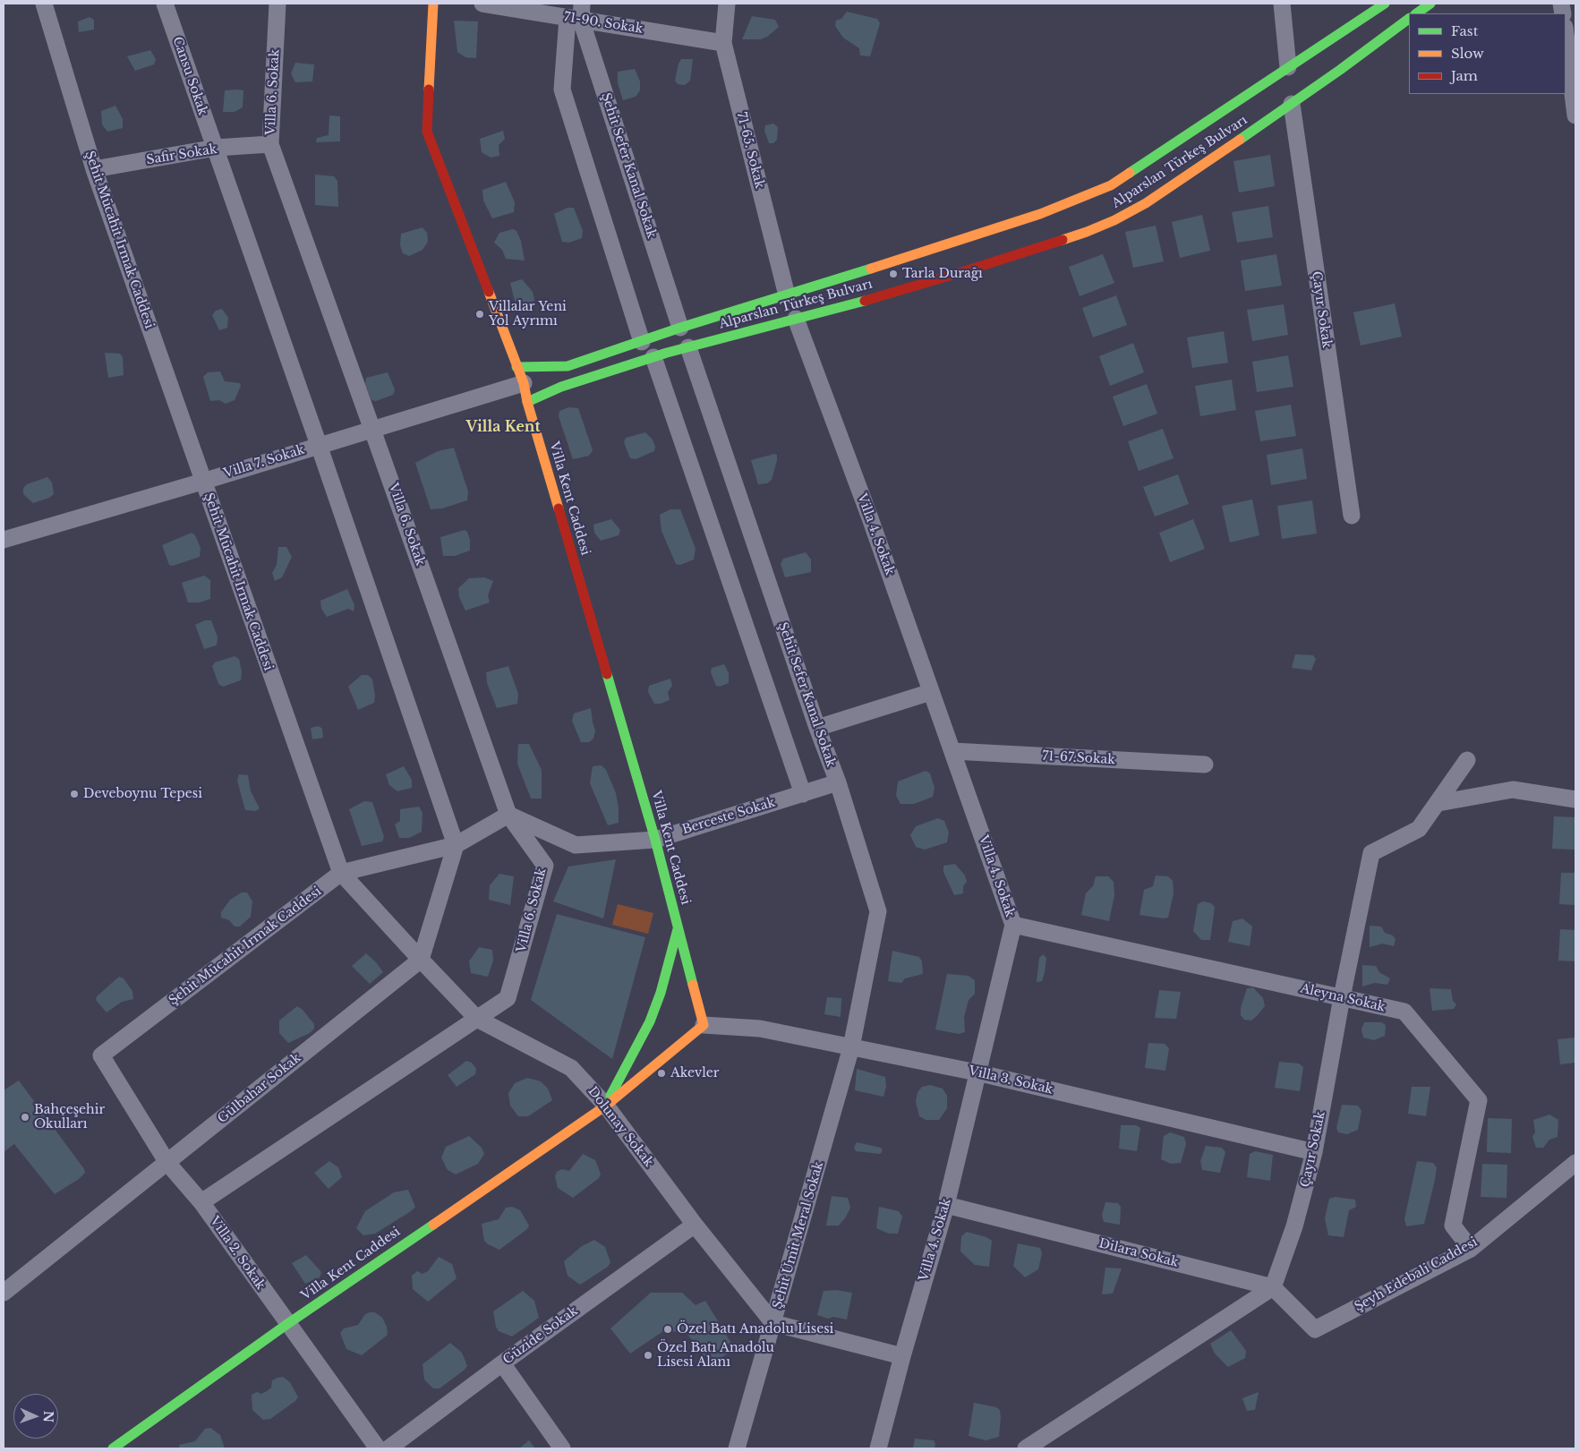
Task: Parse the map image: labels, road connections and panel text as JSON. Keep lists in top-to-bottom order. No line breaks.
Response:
{"streets":{"street":["71-90. Sokak","Cansu Sokak","Villa 6. Sokak","71-65. Sokak","Safir Sokak","Alparslan Türkeş Bulvarı","Şehit Sefer Kanal Sokak","Şehit Mücahit Irmak Caddesi","Çayır Sokak","Villa 7. Sokak","Villa Kent Caddesi","Villa 4. Sokak","71-67.Sokak","Berceste Sokak","Aleyna Sokak","Villa 3. Sokak","Gülbahar Sokak","Dolunay Sokak","Şehit Ümit Meral Sokak","Villa 2. Sokak","Dilara Sokak","Şeyh Edebali Caddesi","Güzide Sokak"]},"crossings":[["71-90. Sokak","71-65. Sokak"],["71-90. Sokak","Şehit Sefer Kanal Sokak"],["Cansu Sokak","Safir Sokak"],["Villa 6. Sokak","Safir Sokak"],["Villa 6. Sokak","Villa 7. Sokak"],["Villa 6. Sokak","Berceste Sokak"],["Villa 6. Sokak","Dolunay Sokak"],["71-65. Sokak","Alparslan Türkeş Bulvarı"],["Safir Sokak","Şehit Mücahit Irmak Caddesi"],["Alparslan Türkeş Bulvarı","Şehit Sefer Kanal Sokak"],["Alparslan Türkeş Bulvarı","Çayır Sokak"],["Alparslan Türkeş Bulvarı","Villa Kent Caddesi"],["Alparslan Türkeş Bulvarı","Villa 4. Sokak"],["Şehit Sefer Kanal Sokak","Berceste Sokak"],["Şehit Sefer Kanal Sokak","Villa 3. Sokak"],["Şehit Sefer Kanal Sokak","Şehit Ümit Meral Sokak"],["Şehit Mücahit Irmak Caddesi","Villa 7. Sokak"],["Şehit Mücahit Irmak Caddesi","Dolunay Sokak"],["Şehit Mücahit Irmak Caddesi","Villa 2. Sokak"],["Çayır Sokak","Aleyna Sokak"],["Çayır Sokak","Villa 3. Sokak"],["Çayır Sokak","Dilara Sokak"],["Çayır Sokak","Şeyh Edebali Caddesi"],["Villa 7. Sokak","Villa Kent Caddesi"],["Villa Kent Caddesi","Berceste Sokak"],["Villa Kent Caddesi","Villa 3. Sokak"],["Villa Kent Caddesi","Dolunay Sokak"],["Villa Kent Caddesi","Villa 2. Sokak"],["Villa 4. Sokak","71-67.Sokak"],["Villa 4. Sokak","Aleyna Sokak"],["Villa 4. Sokak","Villa 3. Sokak"],["Villa 4. Sokak","Dilara Sokak"],["Aleyna Sokak","Şeyh Edebali Caddesi"],["Villa 3. Sokak","Şehit Ümit Meral Sokak"],["Gülbahar Sokak","Dolunay Sokak"],["Gülbahar Sokak","Villa 2. Sokak"],["Dolunay Sokak","Şehit Ümit Meral Sokak"],["Dolunay Sokak","Güzide Sokak"],["Dilara Sokak","Şeyh Edebali Caddesi"]],"districts":["Villa Kent"],"places":["Tarla Durağı","Villalar Yeni Yol Ayrımı","Deveboynu Tepesi","Akevler","Bahçeşehir Okulları","Özel Batı Anadolu Lisesi","Özel Batı Anadolu Lisesi Alanı"],"legend":["Fast","Slow","Jam"],"north":"right"}
